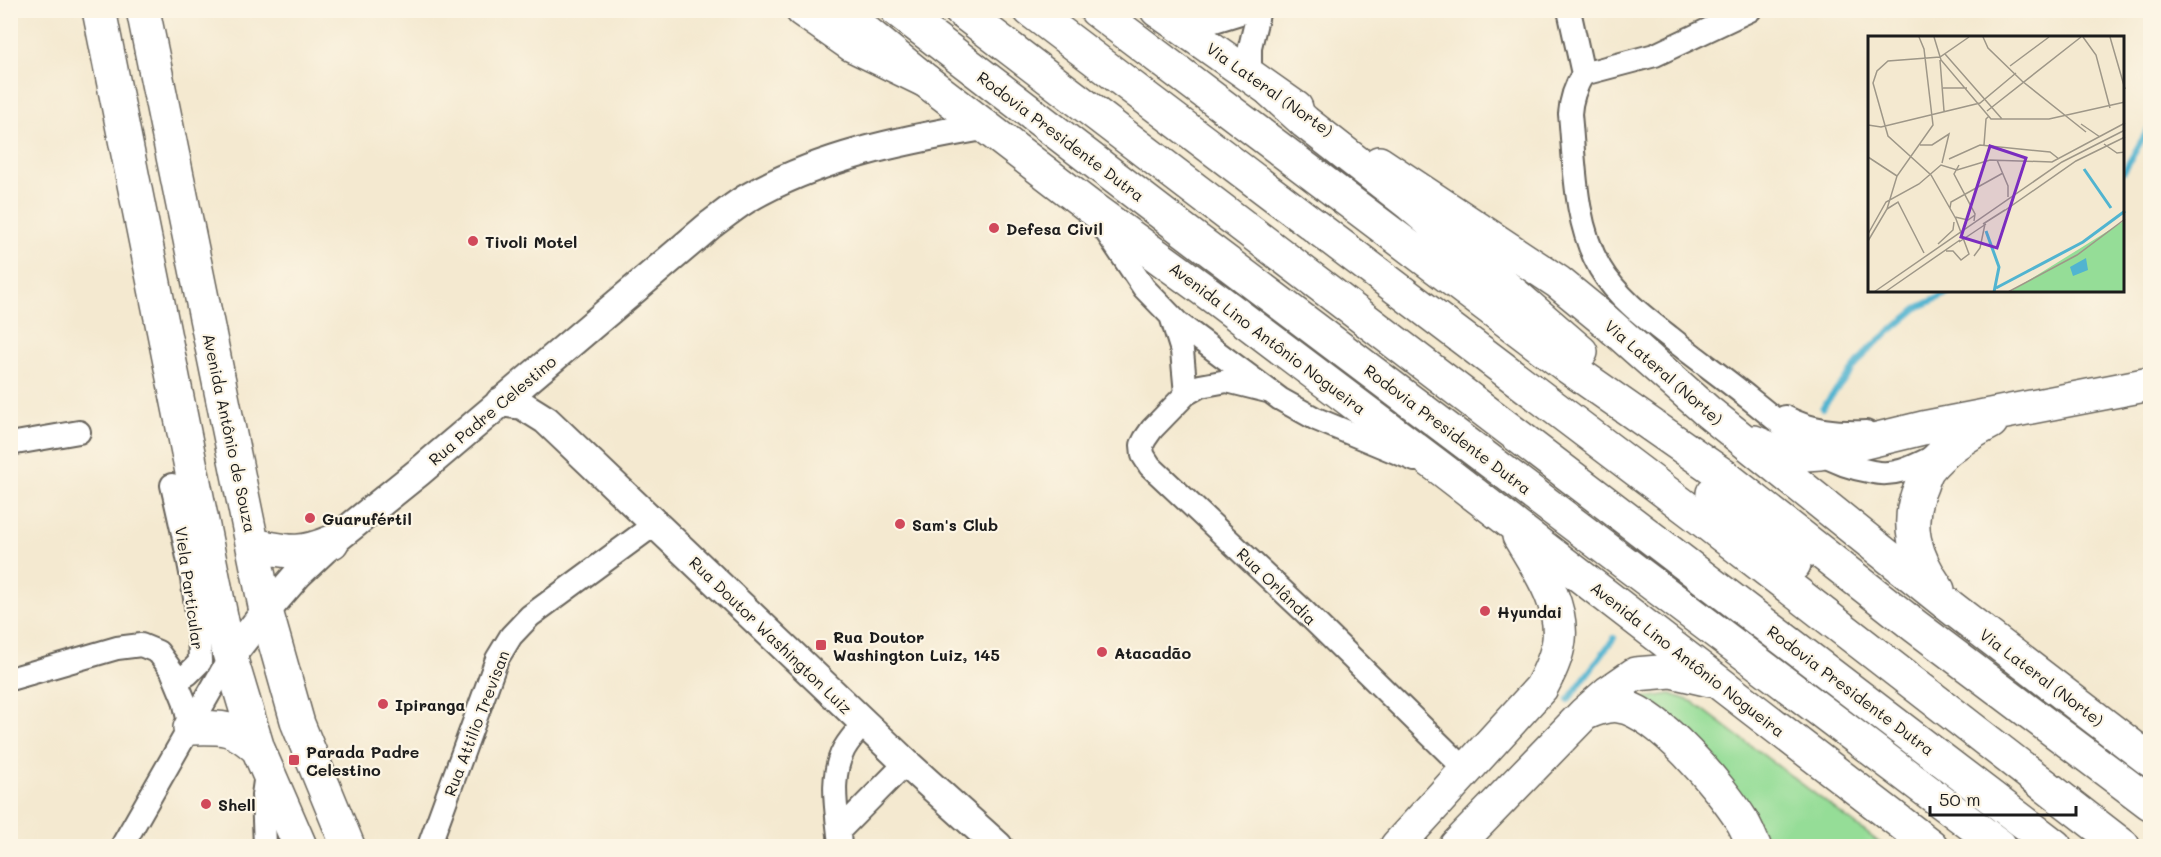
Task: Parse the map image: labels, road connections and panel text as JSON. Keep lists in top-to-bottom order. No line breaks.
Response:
{"streets":{"main road":["Via Lateral (Norte)","Rodovia Presidente Dutra","Avenida Lino Antônio Nogueira","Avenida Antônio de Souza"],"street":["Rua Padre Celestino","Rua Orlândia","Viela Particular","Rua Doutor Washington Luiz","Rua Attilio Trevisan"]},"crossings":[["Avenida Lino Antônio Nogueira","Rua Padre Celestino"],["Rua Padre Celestino","Avenida Antônio de Souza"],["Rua Padre Celestino","Rua Doutor Washington Luiz"],["Rua Doutor Washington Luiz","Rua Attilio Trevisan"]],"places":{"other":["Defesa Civil","Tivoli Motel","Guarufértil","Sam's Club","Hyundai","Atacadão","Ipiranga","Shell"],"transit":["Rua Doutor Washington Luiz, 145","Parada Padre Celestino"]},"scale_bar":"50 m"}
